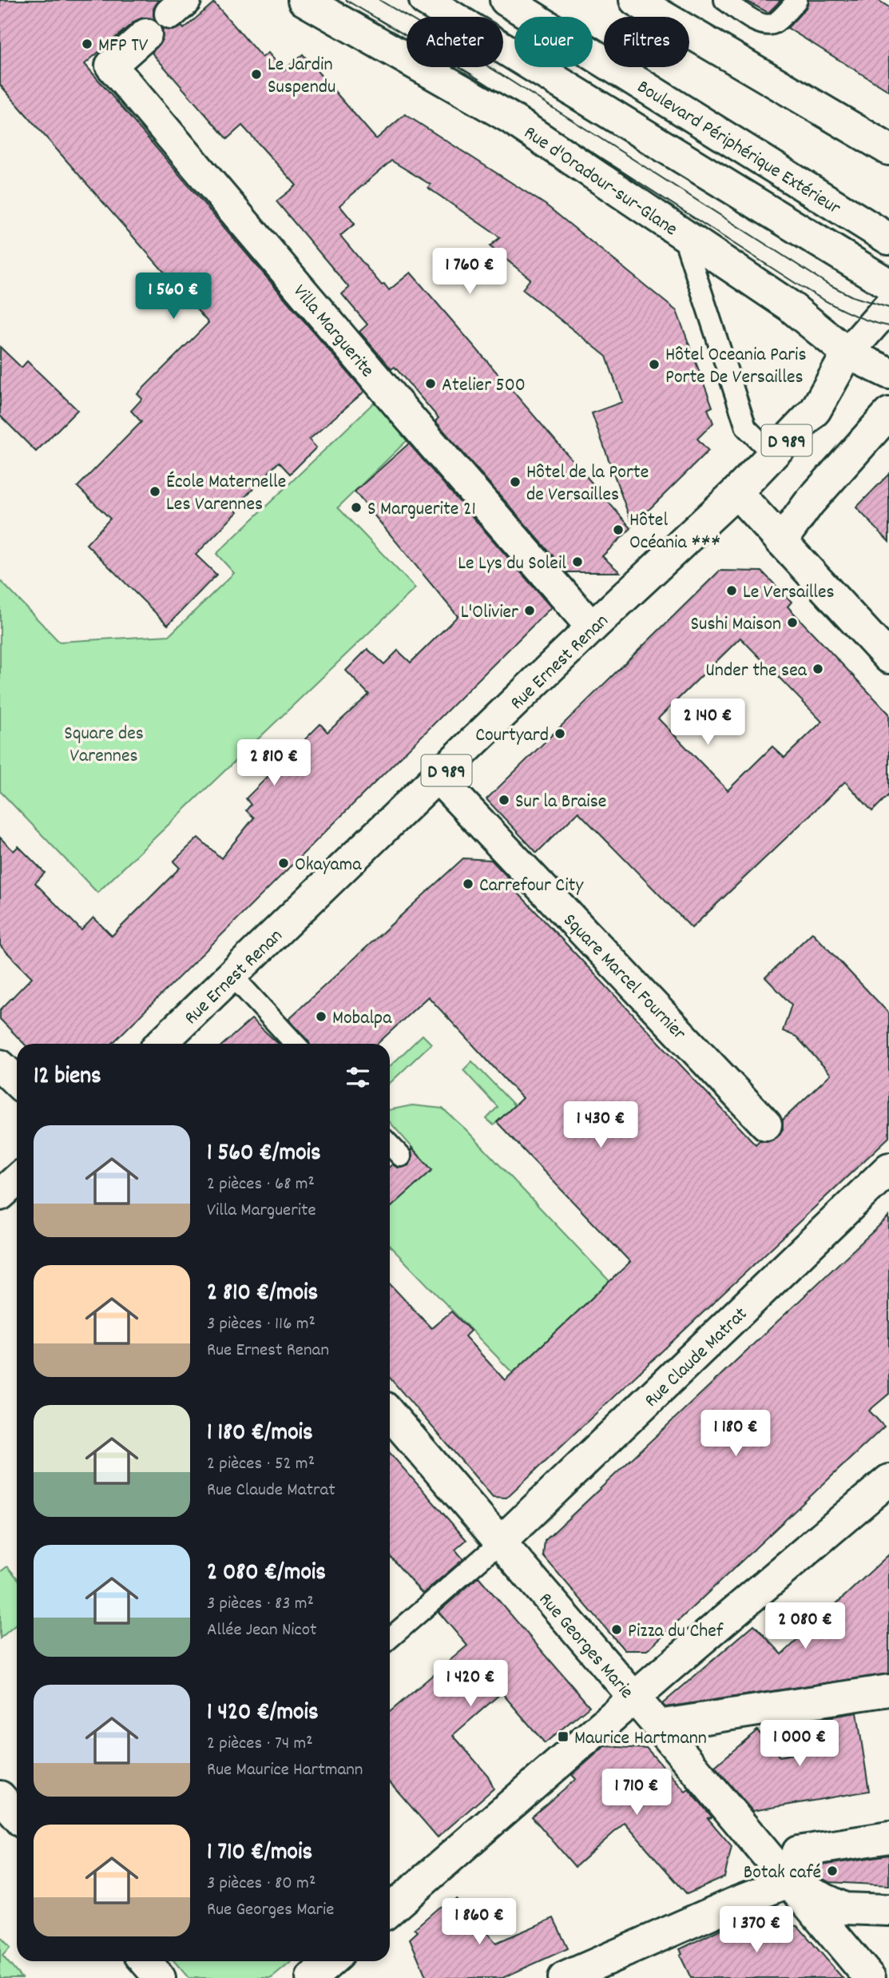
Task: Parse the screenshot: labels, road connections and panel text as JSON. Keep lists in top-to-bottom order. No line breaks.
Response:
{"streets":{"main road":["Boulevard Périphérique Extérieur","Rue d'Oradour-sur-Glane","Villa Marguerite","D 989","Rue Ernest Renan","Square Marcel Fournier","Rue Claude Matrat","Rue Georges Marie"]},"crossings":[["Rue d'Oradour-sur-Glane","Rue Ernest Renan"],["Villa Marguerite","Rue Ernest Renan"],["Rue Ernest Renan","Square Marcel Fournier"],["Rue Claude Matrat","Rue Georges Marie"]],"parks":["Square des Varennes"],"places":{"other":["MFP TV","Le Jardin Suspendu","Hôtel Oceania Paris Porte De Versailles","Atelier 500","Hôtel de la Porte de Versailles","École Maternelle Les Varennes","S Marguerite 21","Hôtel Océania ***","Le Lys du Soleil","Le Versailles","L'Olivier","Sushi Maison","Under the sea","Courtyard","Sur la Braise","Okayama","Carrefour City","Mobalpa","Pizza du Chef","Botak café"],"transit":["Maurice Hartmann"]},"page":{"chip":["Acheter","Louer","Filtres"],"price":["1 760 €","1 560 €","2 140 €","2 810 €","1 430 €","1 180 €","2 080 €","1 420 €","1 000 €","1 710 €","1 860 €","1 370 €"],"heading":"12 biens","list":[{"name":"1 560 €/mois","note":"2 pièces · 68 m² · Villa Marguerite"},{"name":"2 810 €/mois","note":"3 pièces · 116 m² · Rue Ernest Renan"},{"name":"1 180 €/mois","note":"2 pièces · 52 m² · Rue Claude Matrat"},{"name":"2 080 €/mois","note":"3 pièces · 83 m² · Allée Jean Nicot"},{"name":"1 420 €/mois","note":"2 pièces · 74 m² · Rue Maurice Hartmann"},{"name":"1 710 €/mois","note":"3 pièces · 80 m² · Rue Georges Marie"}]}}
